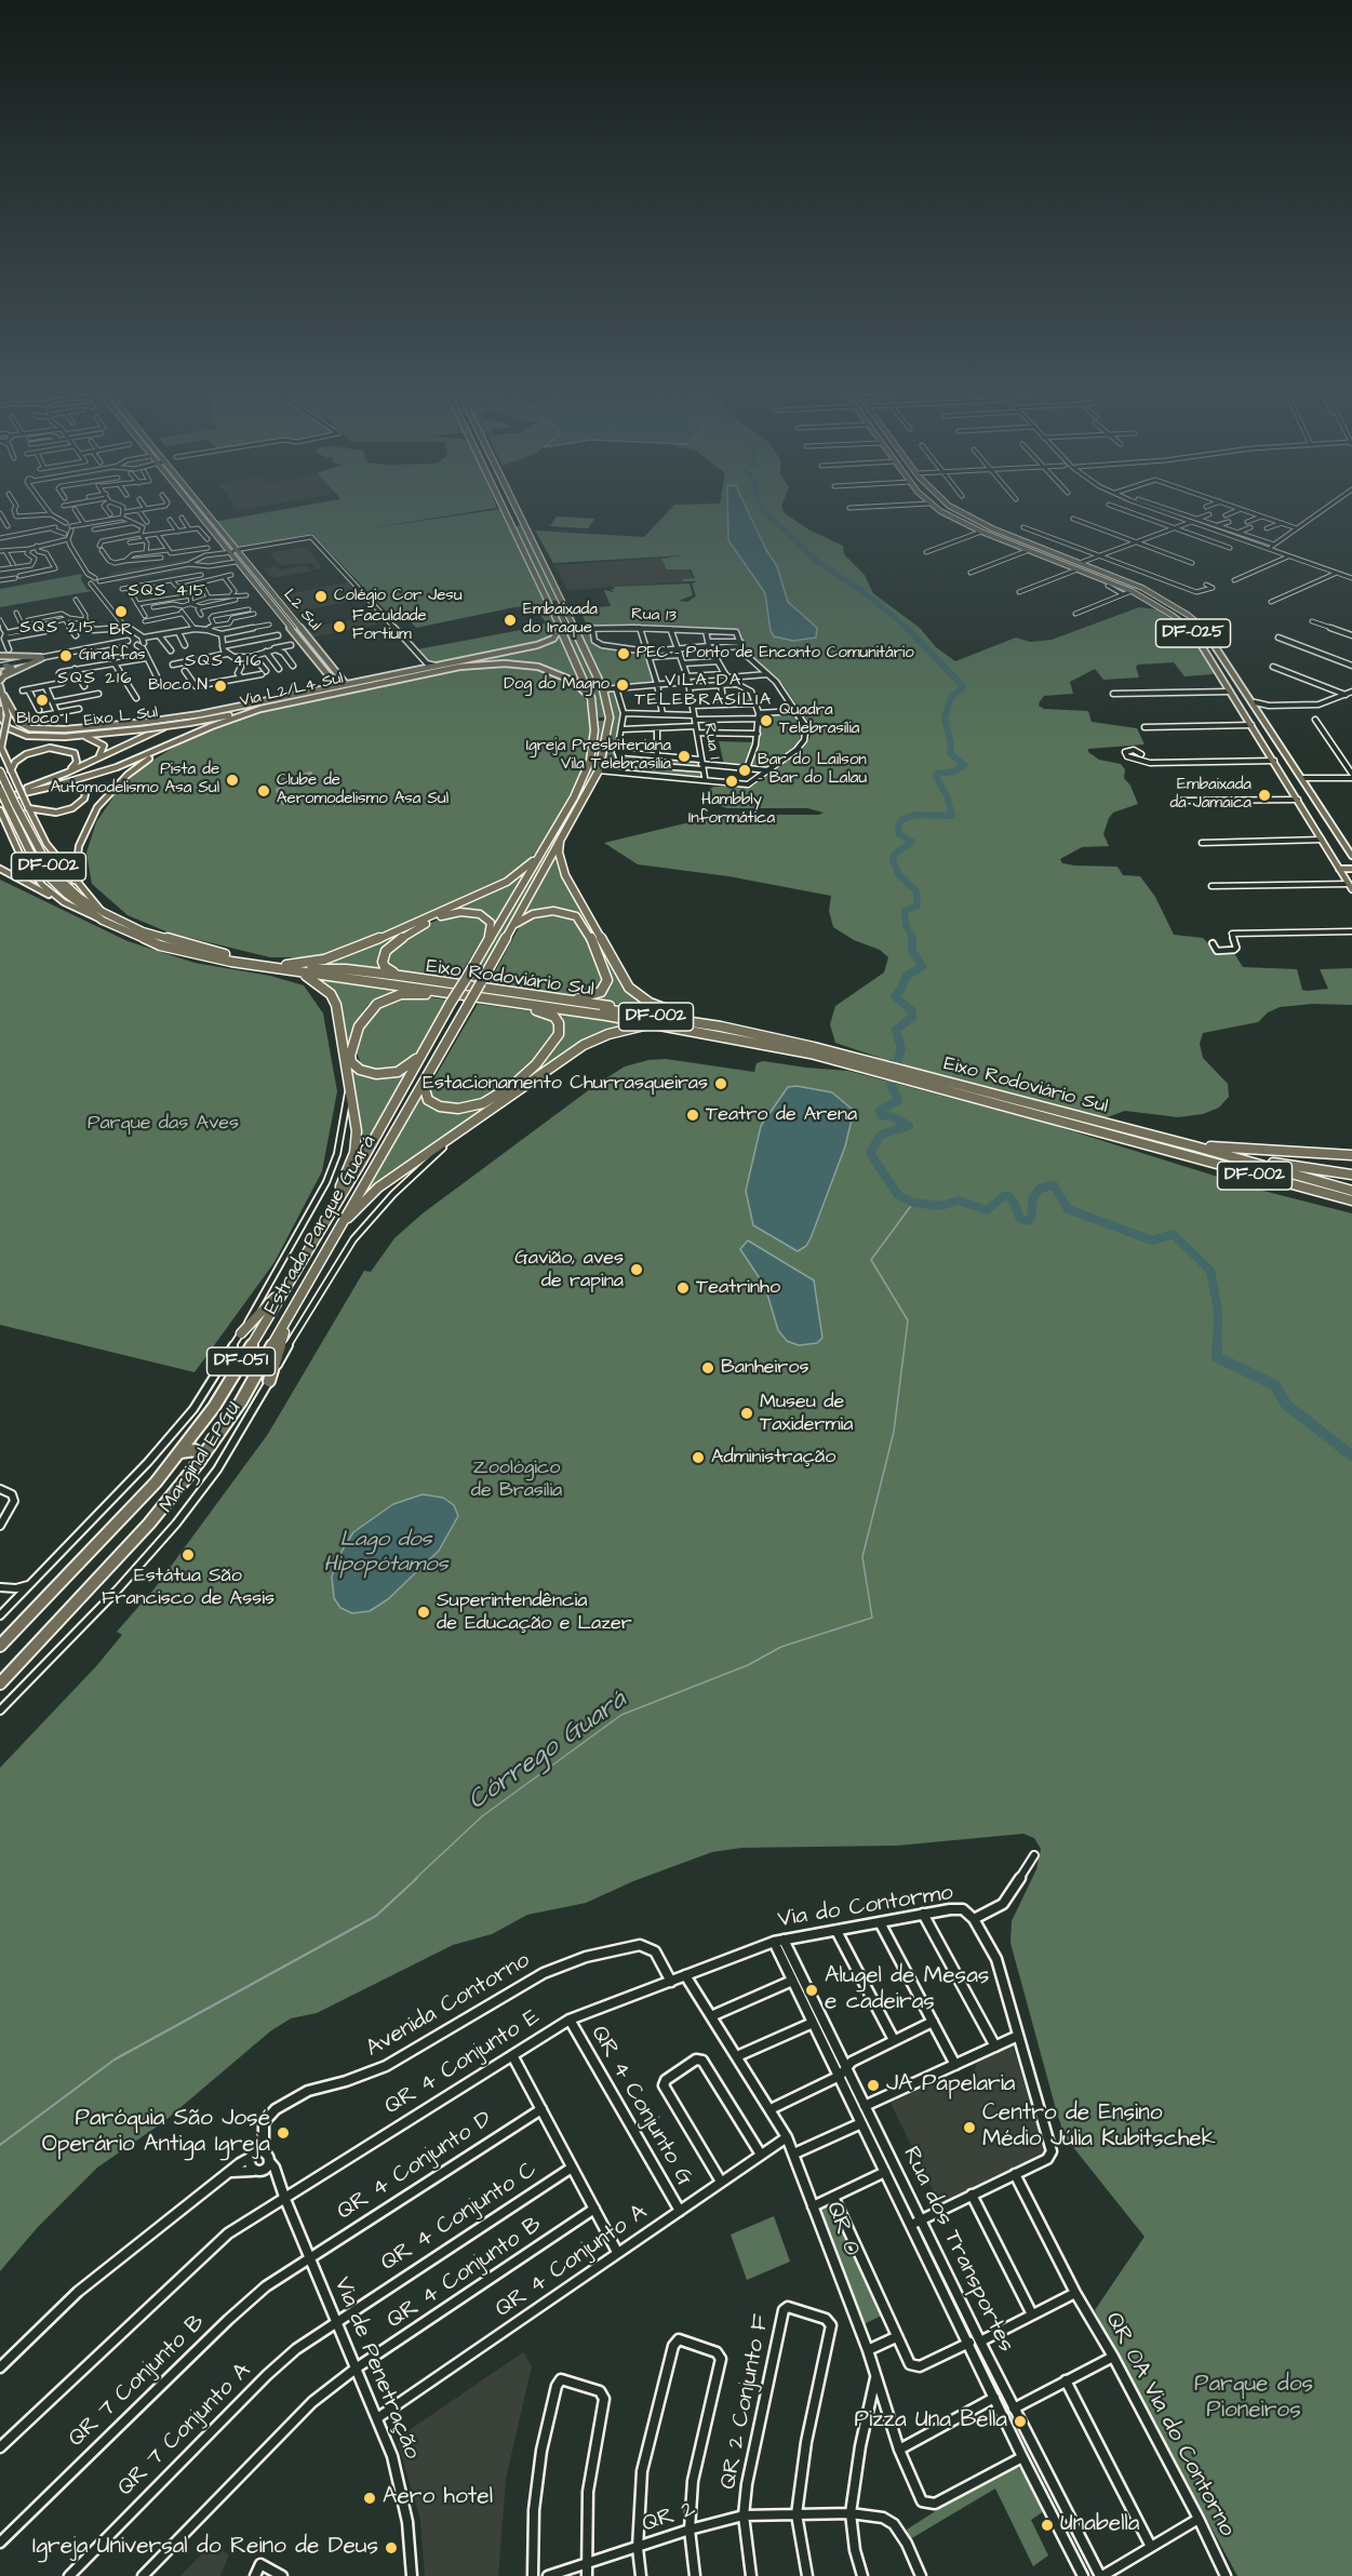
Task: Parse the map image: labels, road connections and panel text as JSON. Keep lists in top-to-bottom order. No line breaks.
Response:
{"streets":{"highway":["DF-002","Eixo Rodoviário Sul","Estrada Parque Guará","DF-051"],"main road":["L2 Sul","DF-025","Via L2/L4 Sul","Eixo L Sul"],"street":["Rua 13","Rua 1","Marginal EPGU","Via do Contormo","Avenida Contorno","QR 4 Conjunto E","QR 4 Conjunto G","QR 4 Conjunto D","QR 4 Conjunto C","QR 0","Rua dos Transportes","QR 4 Conjunto A","QR 4 Conjunto B","Via de Penetração","QR 7 Conjunto B","QR 2 Conjunto F","QR 0A Via do Contorno","QR 7 Conjunto A","QR 2"]},"crossings":[["L2 Sul","Via L2/L4 Sul"],["Rua 13","Rua 1"],["Via L2/L4 Sul","Eixo L Sul"],["Via L2/L4 Sul","Eixo Rodoviário Sul"],["Via do Contormo","Avenida Contorno"],["Via do Contormo","QR 4 Conjunto E"],["Via do Contormo","QR 0"],["Via do Contormo","Rua dos Transportes"],["Via do Contormo","QR 0A Via do Contorno"],["Avenida Contorno","QR 4 Conjunto E"],["Avenida Contorno","Via de Penetração"],["QR 4 Conjunto E","QR 4 Conjunto G"],["QR 4 Conjunto E","Via de Penetração"],["QR 4 Conjunto G","QR 4 Conjunto A"],["QR 4 Conjunto D","Via de Penetração"],["QR 4 Conjunto D","QR 7 Conjunto B"],["QR 4 Conjunto C","Via de Penetração"],["QR 4 Conjunto C","QR 7 Conjunto A"],["QR 0","QR 4 Conjunto A"],["QR 4 Conjunto A","Via de Penetração"],["QR 4 Conjunto B","Via de Penetração"],["Via de Penetração","QR 7 Conjunto B"],["Via de Penetração","QR 7 Conjunto A"],["QR 2 Conjunto F","QR 2"]],"districts":["SQS 415","SQS 215","SQS 416","SQS 216","VILA DA TELEBRASÍLIA"],"water":["Lago dos Hipopótamos","Córrego Guará"],"parks":["Parque das Aves","Zoológico de Brasília","Parque dos Pioneiros"],"places":["Colégio Cor Jesu","BR","Embaixada do Iraque","Faculdade Fortium","PEC - Ponto de Enconto Comunitário","Giraffas","Dog do Magno","Bloco N","Bloco I","Quadra Telebrasília","Igreja Presbiteriana Vila Telebrasília","Bar do Lailson - Bar do Lalau","Pista de Automodelismo Asa Sul","Hambbly Informática","Clube de Aeromodelismo Asa Sul","Embaixada da Jamaica","Estacionamento Churrasqueiras","Teatro de Arena","Gavião, aves de rapina","Teatrinho","Banheiros","Museu de Taxidermia","Administração","Estátua São Francisco de Assis","Superintendência de Educação e Lazer","Alugel de Mesas e cadeiras","JA Papelaria","Centro de Ensino Médio Júlia Kubitschek","Paróquia São José Operário Antiga Igreja","Pizza Una Bella","Aero hotel","Unabella","Igreja Universal do Reino de Deus"]}
